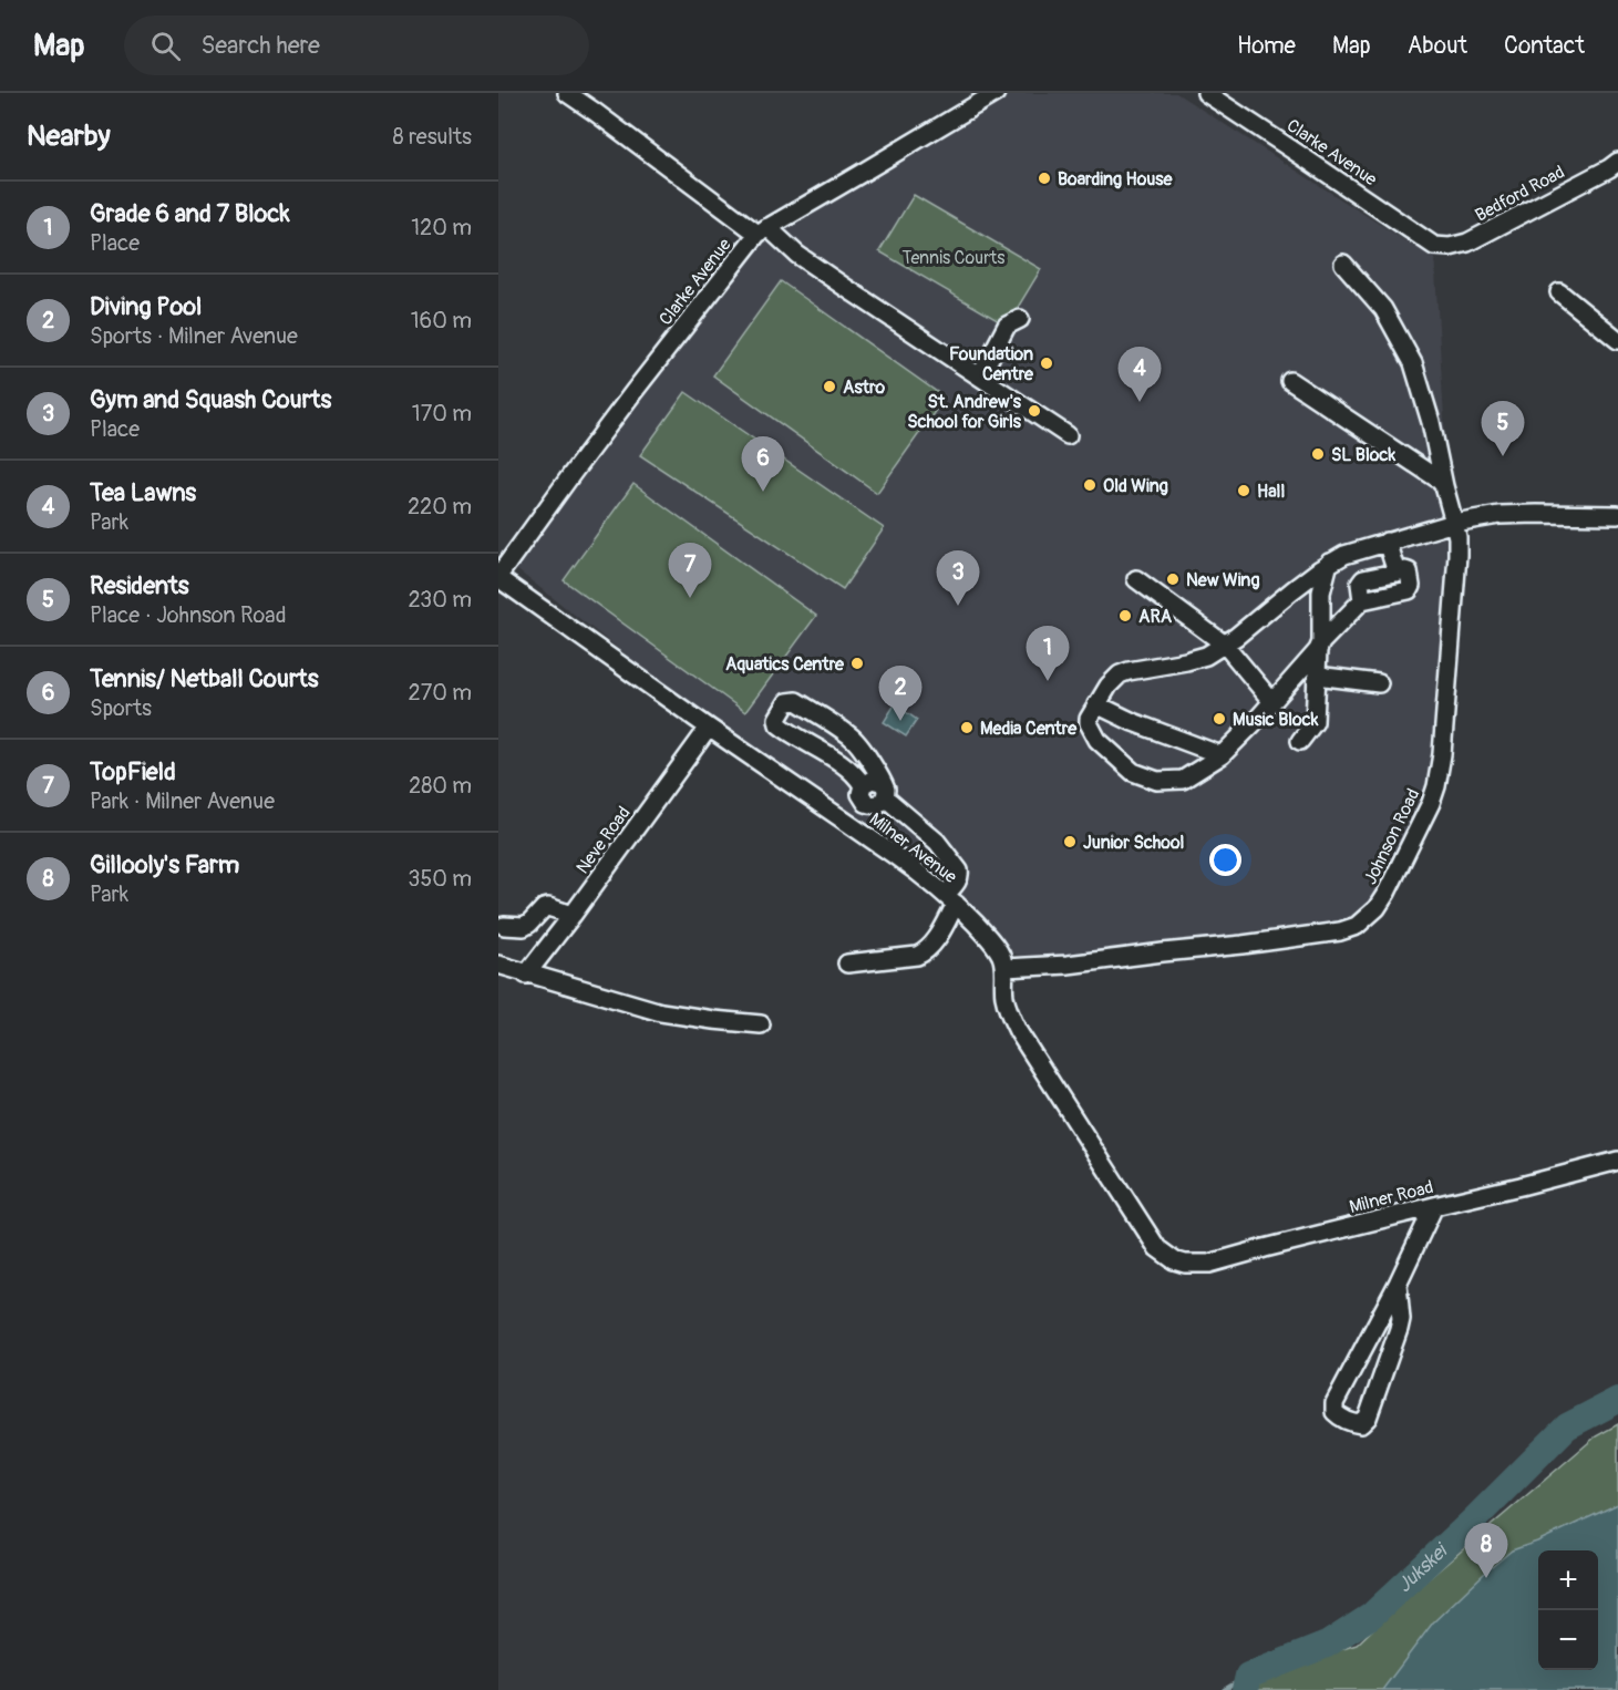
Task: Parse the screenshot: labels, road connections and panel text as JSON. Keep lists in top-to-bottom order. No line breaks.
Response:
{"streets":{"street":["Clarke Avenue","Bedford Road","Johnson Road","Neve Road","Milner Avenue","Milner Road"]},"crossings":[["Clarke Avenue","Bedford Road"],["Clarke Avenue","Milner Avenue"],["Johnson Road","Milner Avenue"],["Neve Road","Milner Avenue"],["Milner Avenue","Milner Road"]],"water":["Jukskei"],"parks":["Tennis Courts"],"places":["Boarding House","Foundation Centre","Astro","St. Andrew's School for Girls","SL Block","Old Wing","Hall","New Wing","ARA","Aquatics Centre","Music Block","Media Centre","Junior School"],"page":{"header":"Map","search":"Search here","nav":["Home","Map","About","Contact"],"heading":["Nearby","8 results"],"list":[{"mark":"1","name":"Grade 6 and 7 Block","note":"Place","value":"120 m"},{"mark":"2","name":"Diving Pool","note":"Sports · Milner Avenue","value":"160 m"},{"mark":"3","name":"Gym and Squash Courts","note":"Place","value":"170 m"},{"mark":"4","name":"Tea Lawns","note":"Park","value":"220 m"},{"mark":"5","name":"Residents","note":"Place · Johnson Road","value":"230 m"},{"mark":"6","name":"Tennis/ Netball Courts","note":"Sports","value":"270 m"},{"mark":"7","name":"TopField","note":"Park · Milner Avenue","value":"280 m"},{"mark":"8","name":"Gillooly's Farm","note":"Park","value":"350 m"}],"pins":["4","5","6","7","3","1","2","8"],"map_buttons":["+","−"]}}
